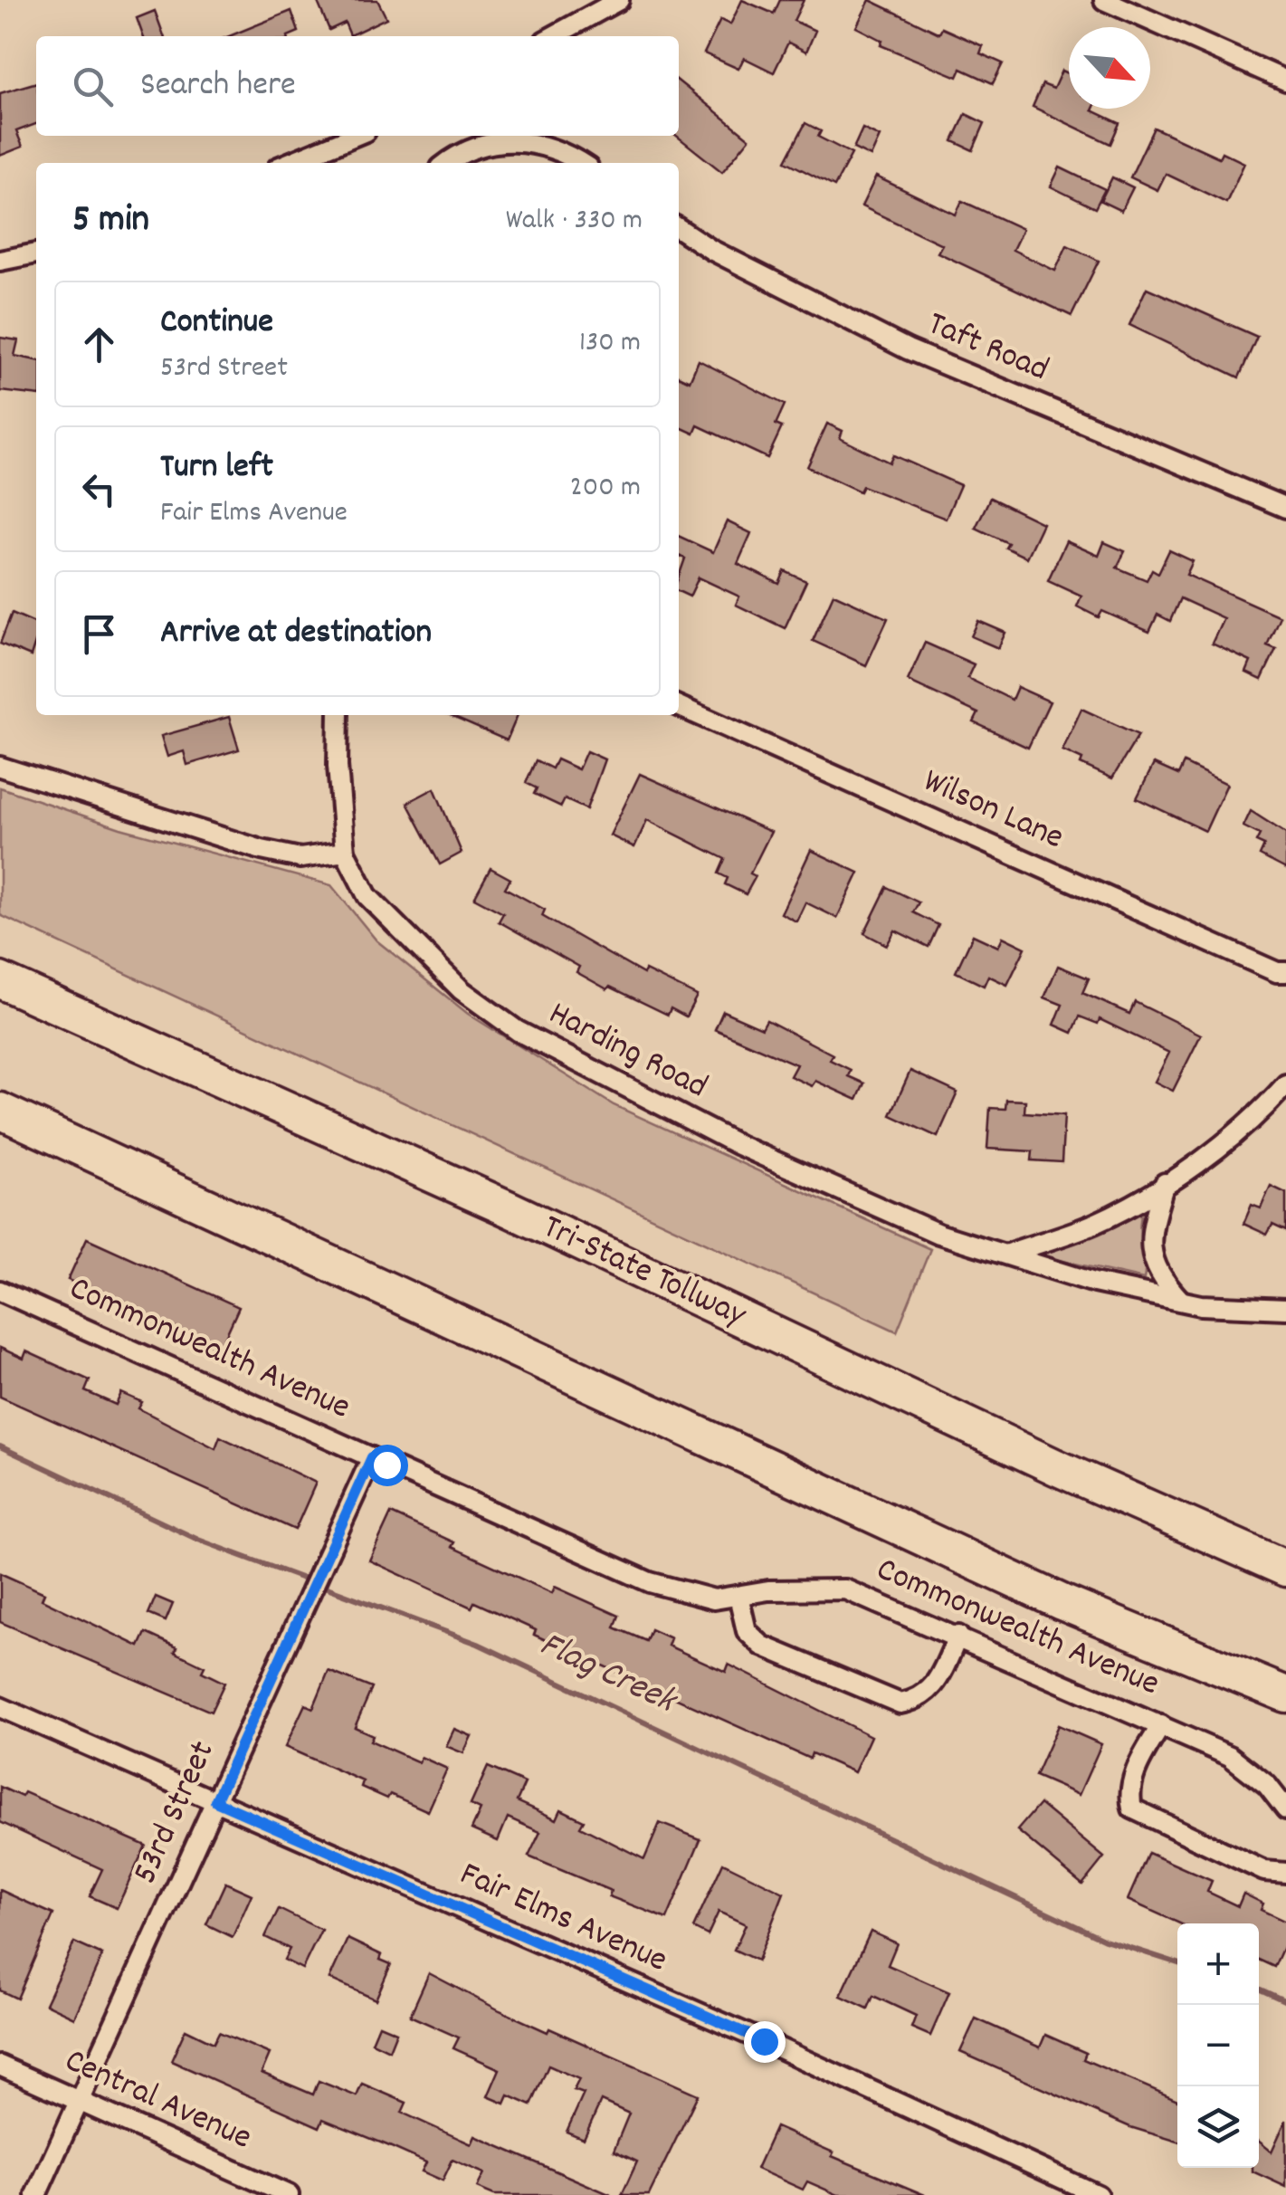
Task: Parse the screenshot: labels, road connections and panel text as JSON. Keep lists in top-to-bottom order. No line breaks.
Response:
{"streets":{"highway":["Tri-State Tollway"],"street":["Taft Road","Wilson Lane","Harding Road","Commonwealth Avenue","53rd Street","Fair Elms Avenue","Central Avenue"]},"crossings":[["Commonwealth Avenue","53rd Street"],["53rd Street","Fair Elms Avenue"],["53rd Street","Central Avenue"]],"water":["Flag Creek"],"north":"bottom right","page":{"search":"Search here","heading":["5 min","Walk · 330 m"],"list":[["Continue","53rd Street","130 m"],["Turn left","Fair Elms Avenue","200 m"],"Arrive at destination"],"map_buttons":["+","−"]}}
